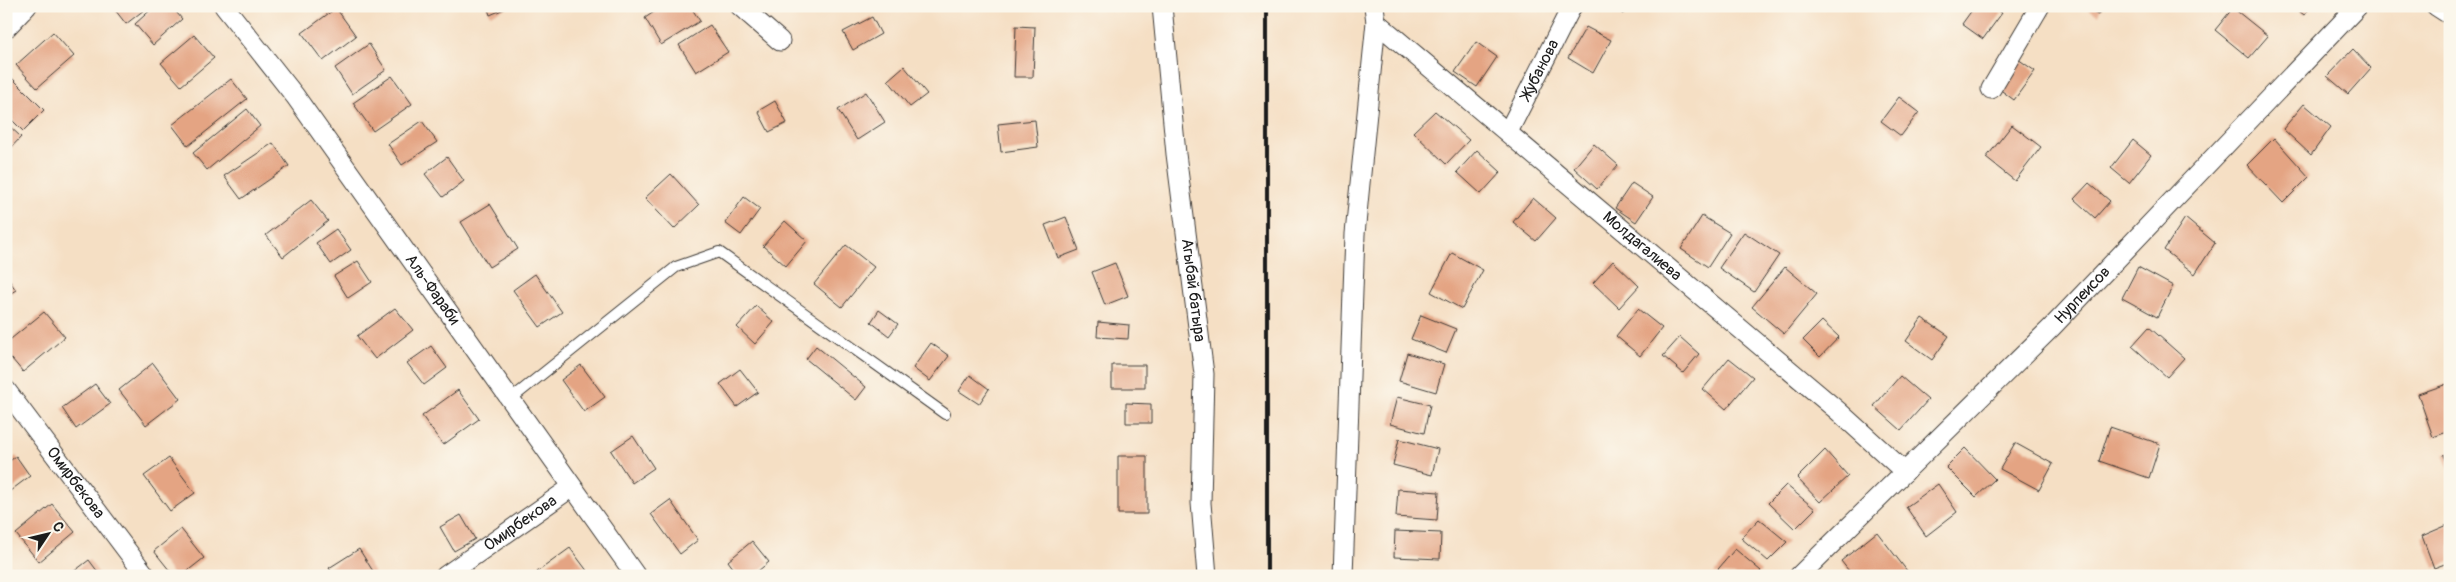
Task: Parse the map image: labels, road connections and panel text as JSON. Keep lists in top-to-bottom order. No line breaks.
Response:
{"streets":{"street":["Жубанова","Молдагалиева","Аль-Фараби","Агыбай батыра","Нурпеисов","Омирбекова"]},"crossings":[["Жубанова","Молдагалиева"],["Молдагалиева","Нурпеисов"],["Аль-Фараби","Омирбекова"]],"north":"top right"}
